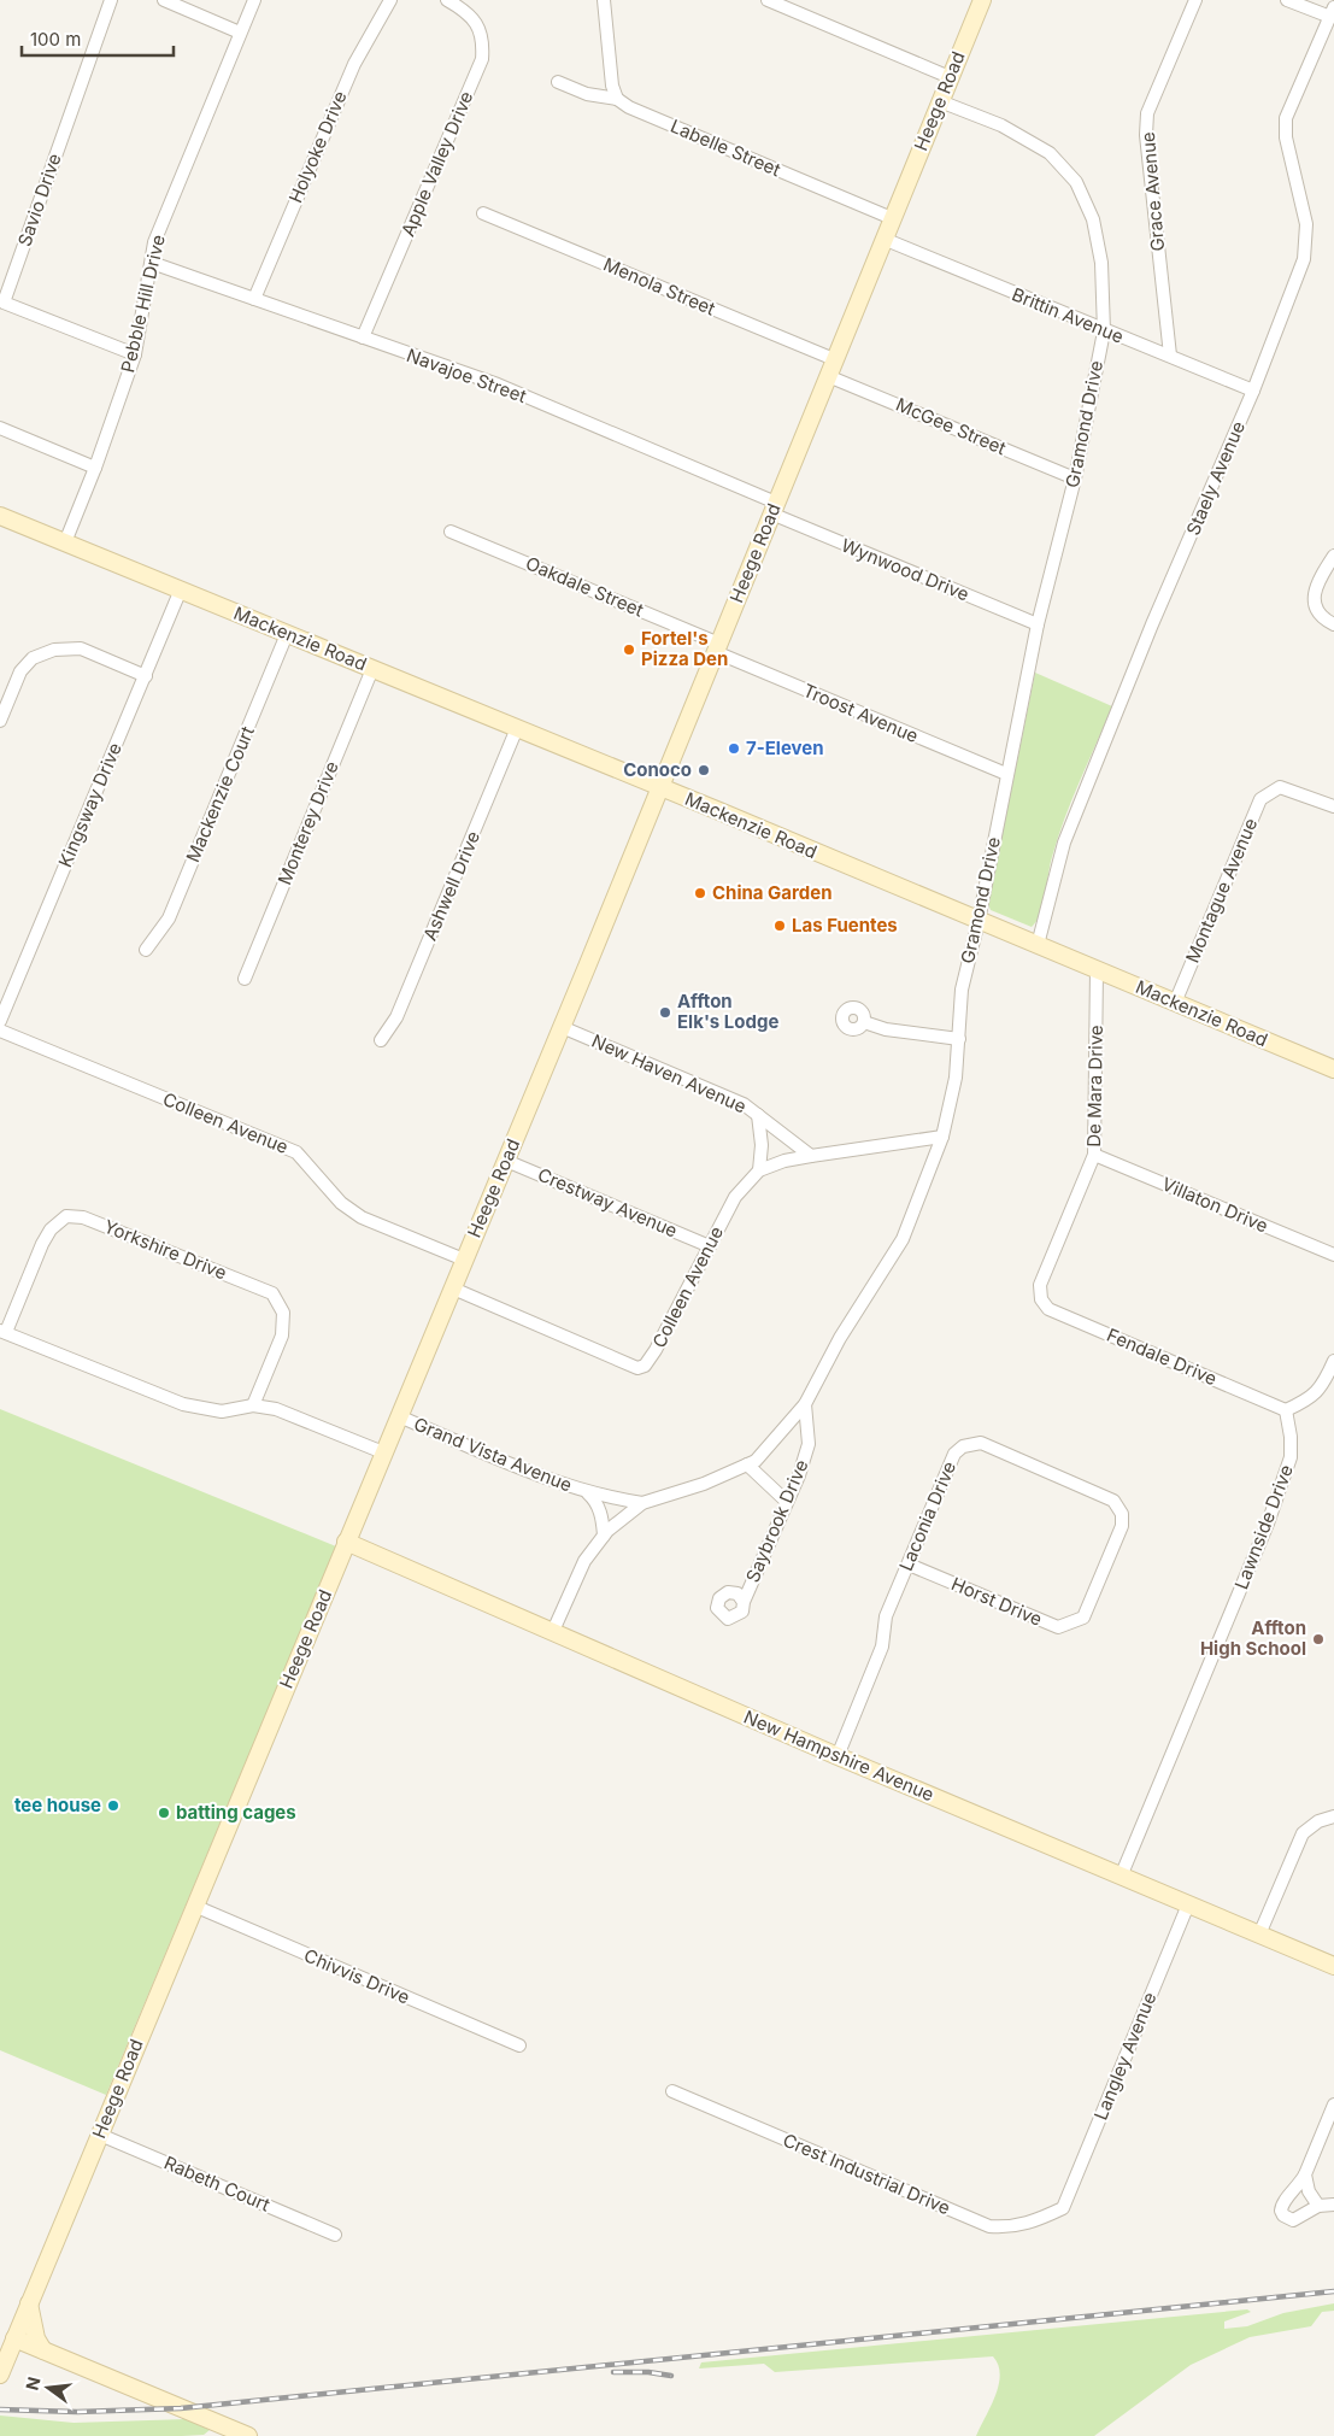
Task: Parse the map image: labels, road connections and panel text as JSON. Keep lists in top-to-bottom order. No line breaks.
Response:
{"streets":{"street":["Heege Road","Holyoke Drive","Labelle Street","Apple Valley Drive","Grace Avenue","Savio Drive","Menola Street","Pebble Hill Drive","Brittin Avenue","Navajoe Street","Gramond Drive","McGee Street","Staely Avenue","Wynwood Drive","Oakdale Street","Mackenzie Road","Troost Avenue","Mackenzie Court","Kingsway Drive","Monterey Drive","Ashwell Drive","Montague Avenue","New Haven Avenue","De Mara Drive","Colleen Avenue","Crestway Avenue","Villaton Drive","Yorkshire Drive","Fendale Drive","Grand Vista Avenue","Laconia Drive","Saybrook Drive","Lawnside Drive","Horst Drive","New Hampshire Avenue","Chivvis Drive","Langley Avenue","Crest Industrial Drive","Rabeth Court"]},"crossings":[["Heege Road","Labelle Street"],["Heege Road","Menola Street"],["Heege Road","Brittin Avenue"],["Heege Road","Navajoe Street"],["Heege Road","Gramond Drive"],["Heege Road","McGee Street"],["Heege Road","Wynwood Drive"],["Heege Road","Oakdale Street"],["Heege Road","Mackenzie Road"],["Heege Road","Troost Avenue"],["Heege Road","New Haven Avenue"],["Heege Road","Colleen Avenue"],["Heege Road","Crestway Avenue"],["Heege Road","Grand Vista Avenue"],["Heege Road","New Hampshire Avenue"],["Heege Road","Chivvis Drive"],["Heege Road","Rabeth Court"],["Holyoke Drive","Navajoe Street"],["Apple Valley Drive","Navajoe Street"],["Grace Avenue","Brittin Avenue"],["Savio Drive","Pebble Hill Drive"],["Pebble Hill Drive","Navajoe Street"],["Pebble Hill Drive","Mackenzie Road"],["Brittin Avenue","Gramond Drive"],["Brittin Avenue","Staely Avenue"],["Navajoe Street","Wynwood Drive"],["Gramond Drive","McGee Street"],["Gramond Drive","Wynwood Drive"],["Gramond Drive","Mackenzie Road"],["Gramond Drive","Troost Avenue"],["Gramond Drive","Grand Vista Avenue"],["Gramond Drive","Saybrook Drive"],["Gramond Drive","New Hampshire Avenue"],["Staely Avenue","Mackenzie Road"],["Oakdale Street","Troost Avenue"],["Mackenzie Road","Mackenzie Court"],["Mackenzie Road","Kingsway Drive"],["Mackenzie Road","Monterey Drive"],["Mackenzie Road","Ashwell Drive"],["Mackenzie Road","Montague Avenue"],["Mackenzie Road","De Mara Drive"],["New Haven Avenue","Colleen Avenue"],["De Mara Drive","Villaton Drive"],["De Mara Drive","Fendale Drive"],["Colleen Avenue","Crestway Avenue"],["Fendale Drive","Lawnside Drive"],["Laconia Drive","Horst Drive"],["Laconia Drive","New Hampshire Avenue"],["Lawnside Drive","New Hampshire Avenue"],["New Hampshire Avenue","Langley Avenue"],["Langley Avenue","Crest Industrial Drive"]],"places":["Fortel's Pizza Den","7-Eleven","Conoco","China Garden","Las Fuentes","Affton Elk's Lodge","Affton High School","tee house","batting cages"],"scale_bar":"100 m","north":"left"}
